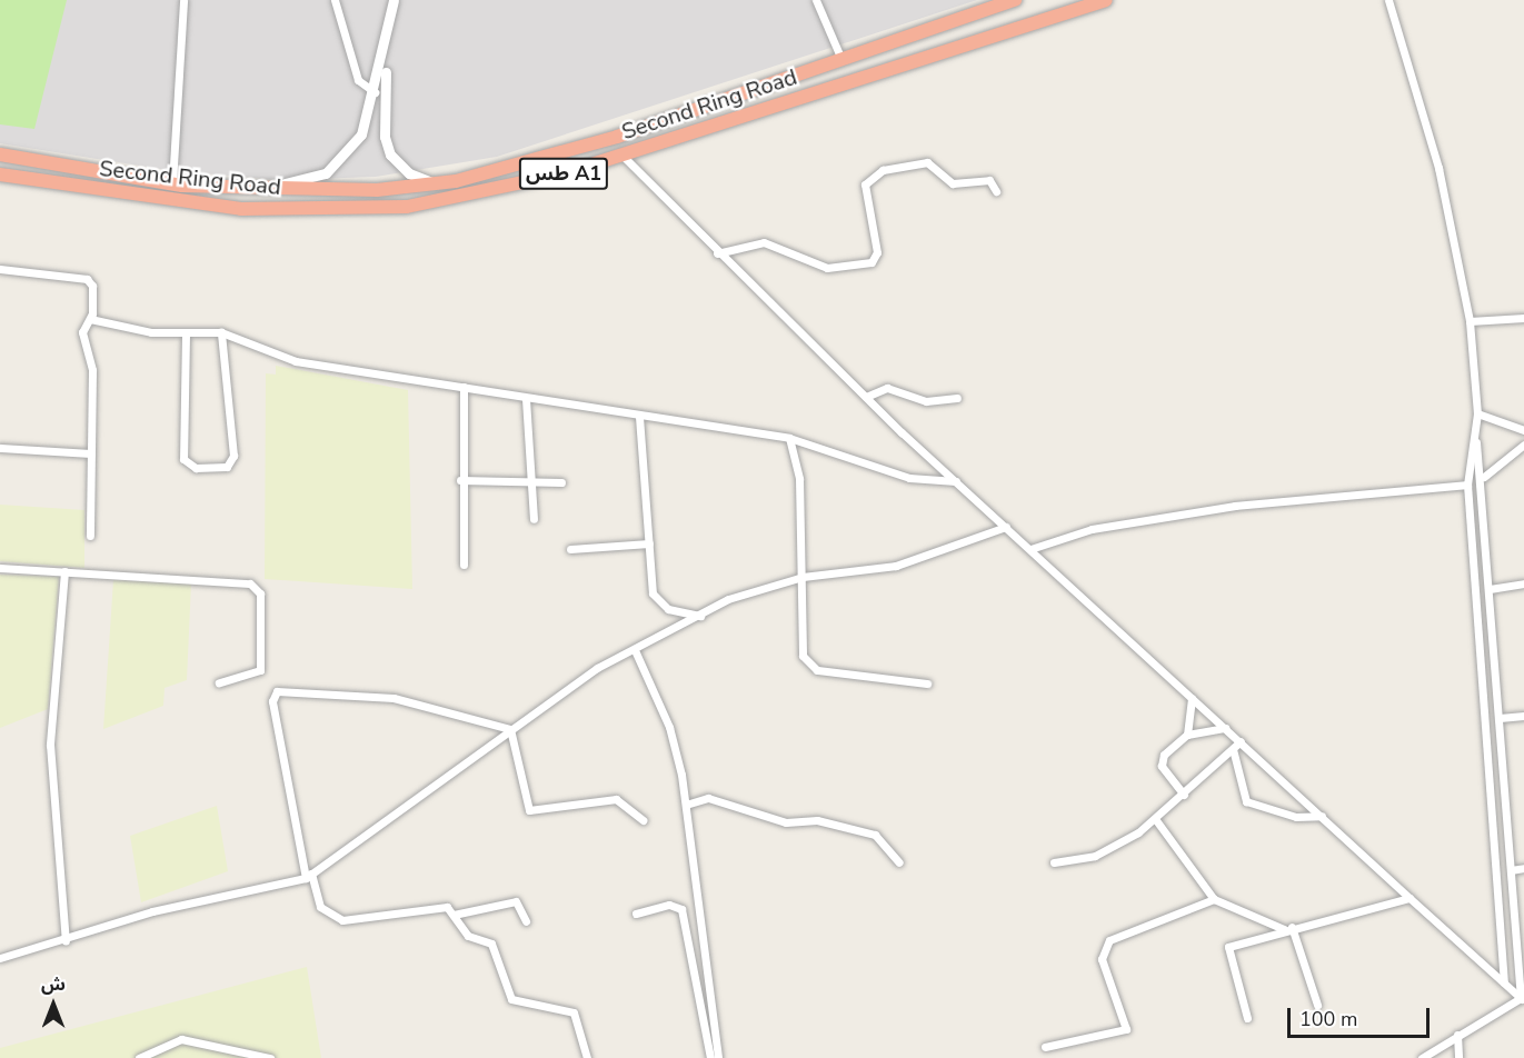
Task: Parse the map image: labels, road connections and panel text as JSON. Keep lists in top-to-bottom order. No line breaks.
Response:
{"streets":{"highway":["Second Ring Road","طس A1"]},"scale_bar":"100 m","north":"top"}
